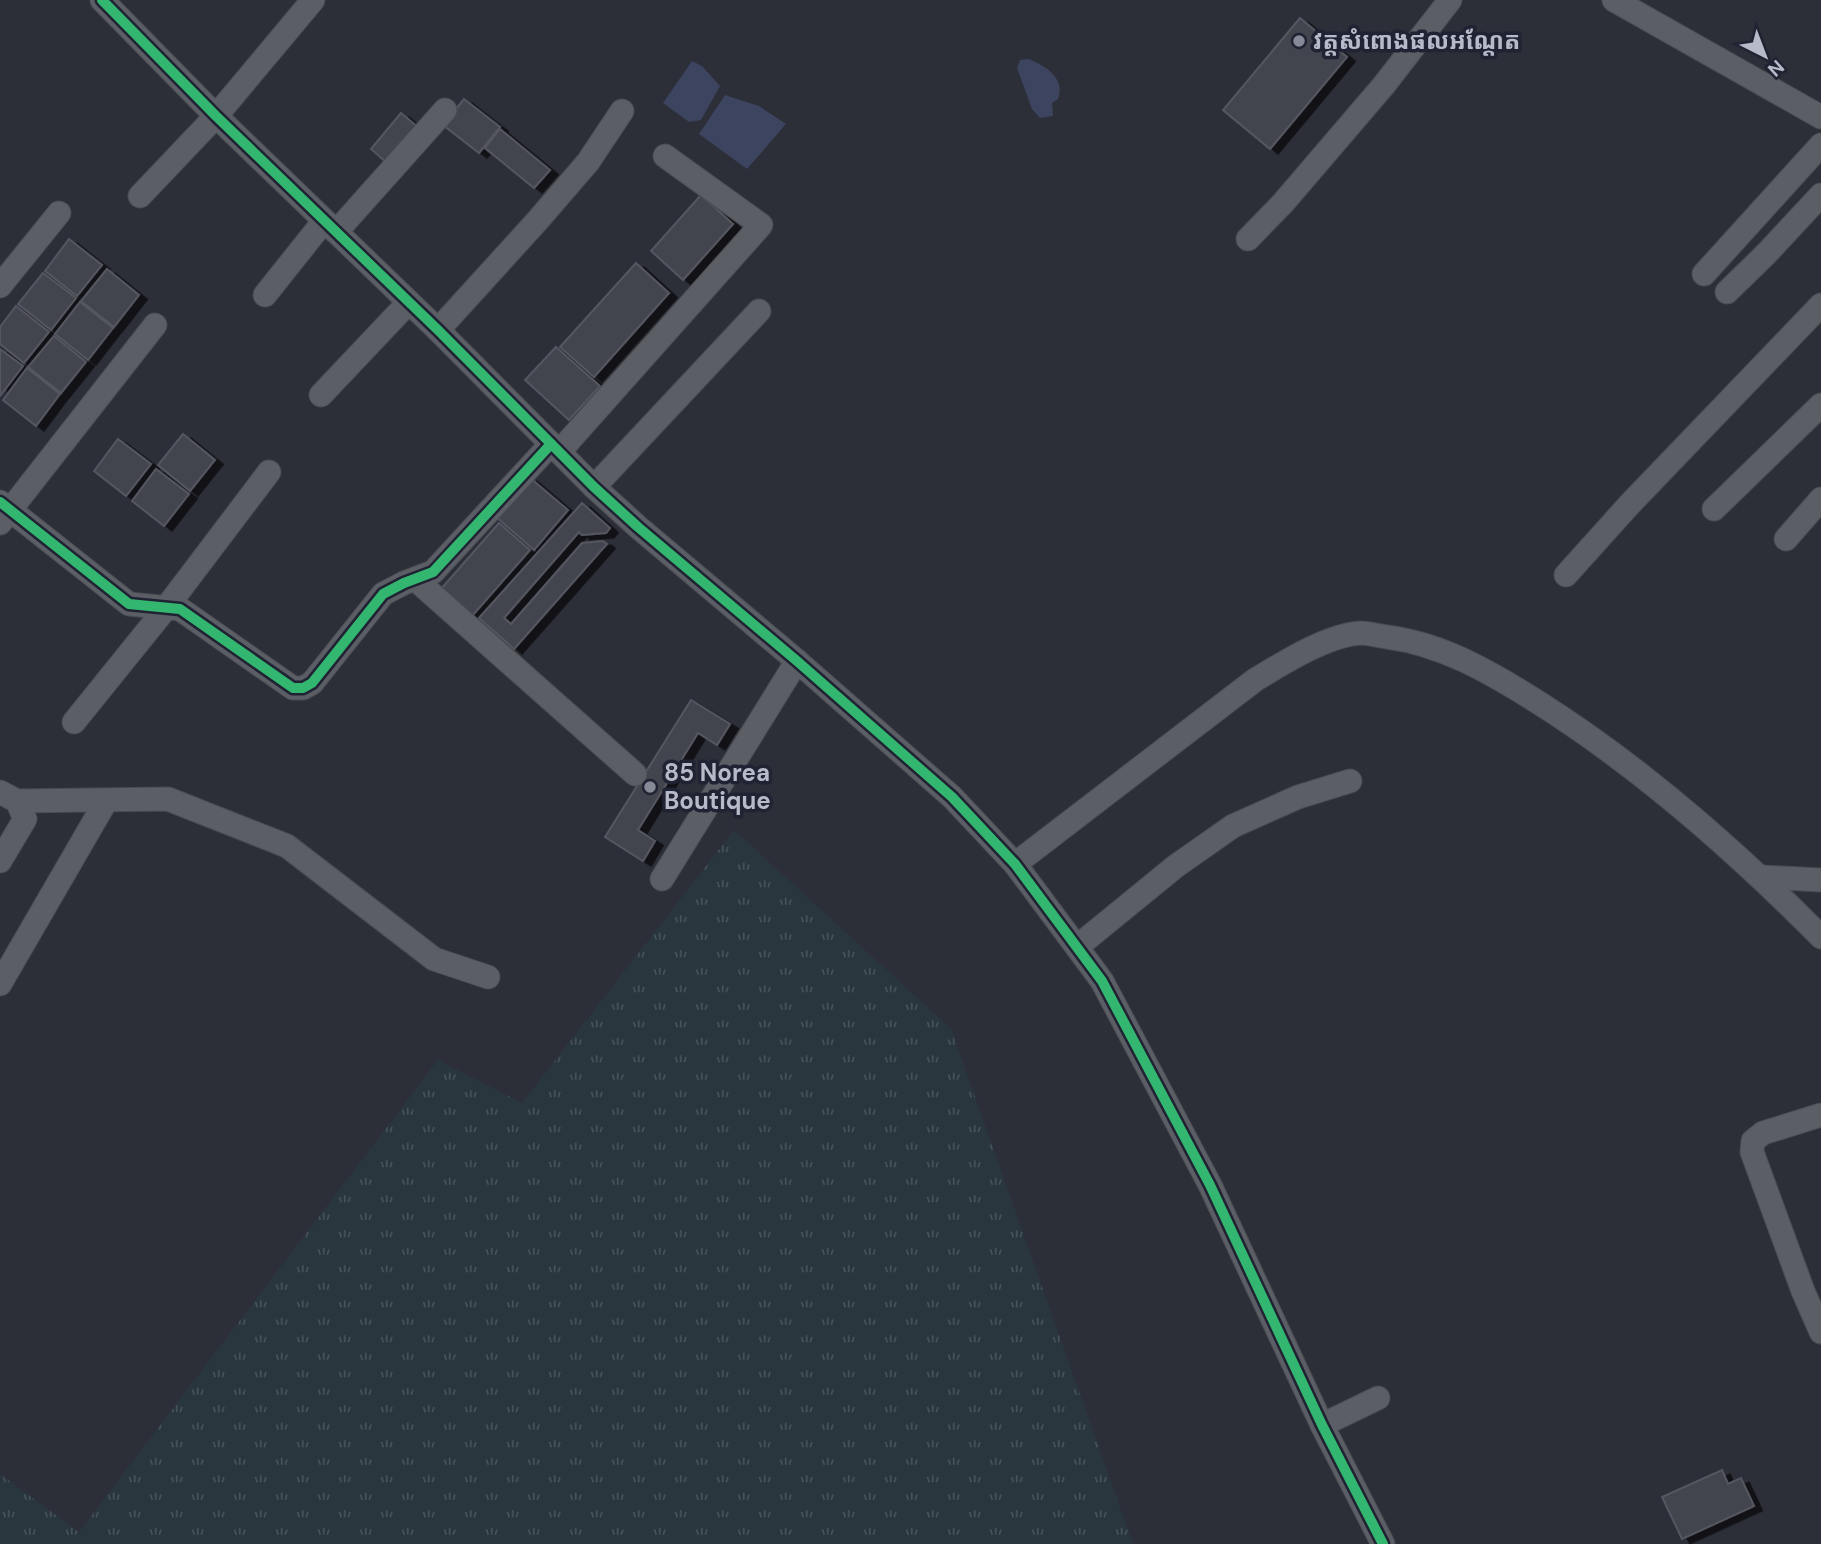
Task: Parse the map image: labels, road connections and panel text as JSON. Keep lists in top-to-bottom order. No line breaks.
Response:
{"places":["វត្តសំពោងផលអណ្តែត","85 Norea Boutique"],"north":"bottom right"}
